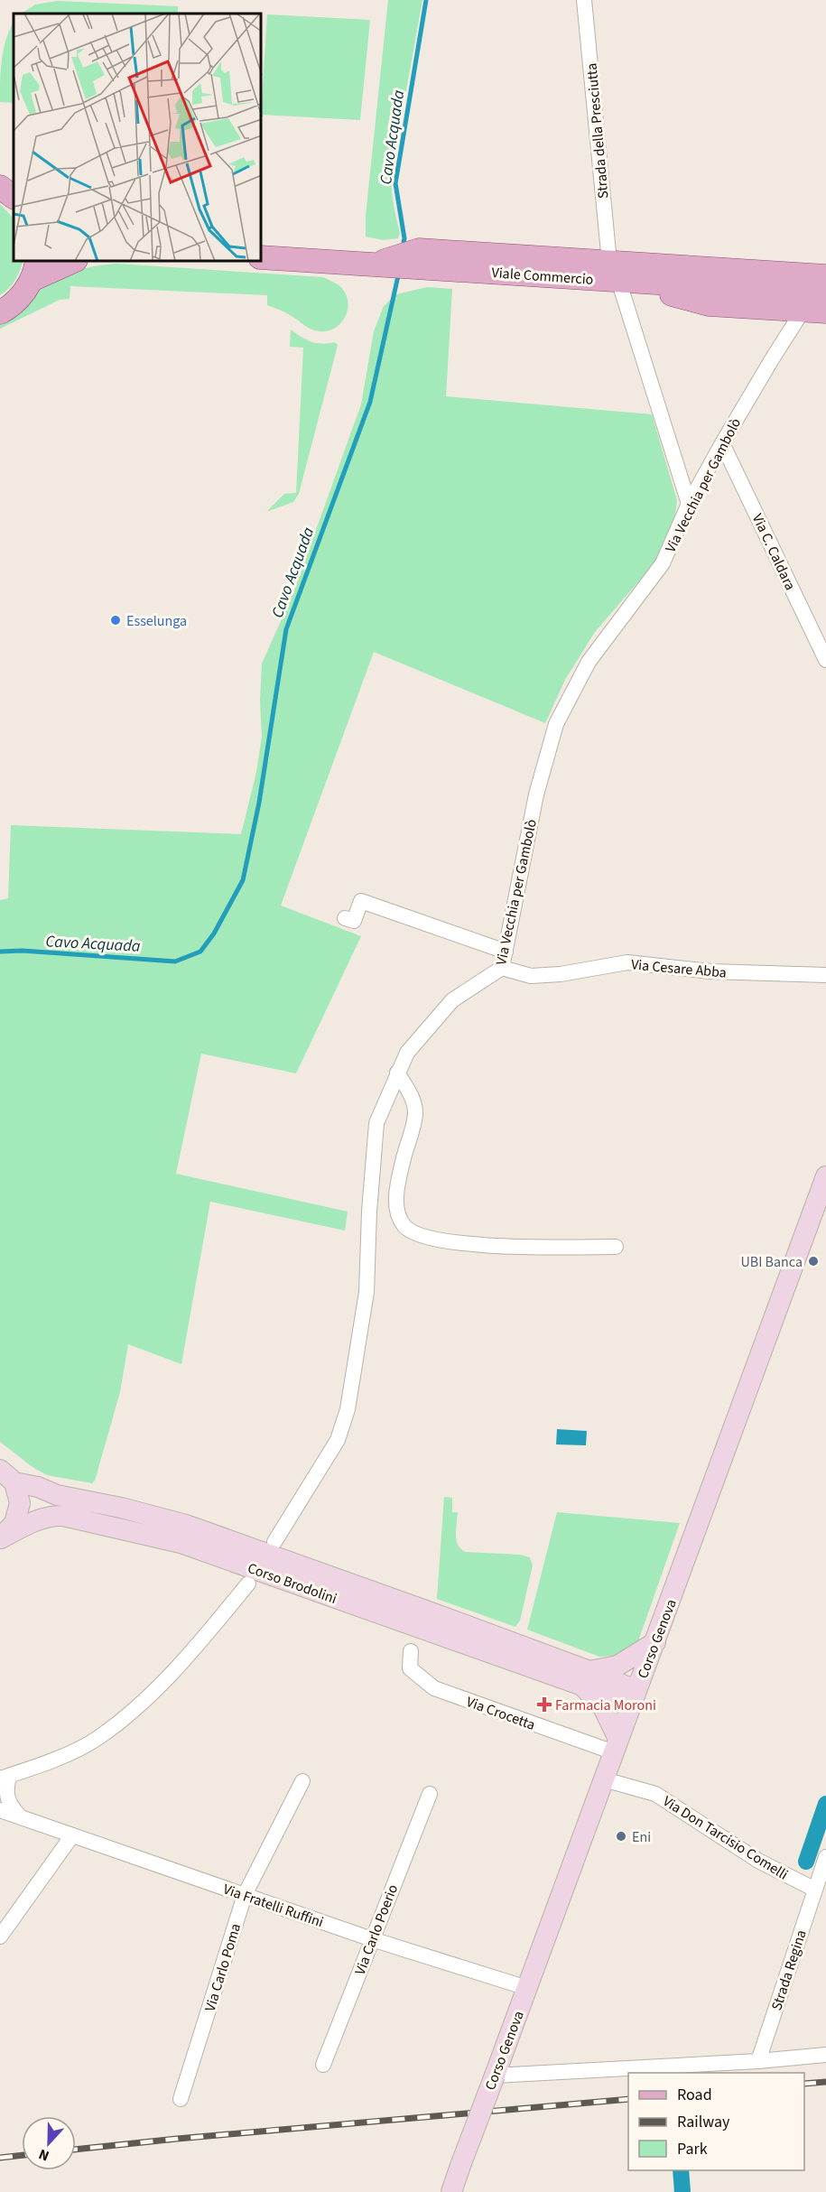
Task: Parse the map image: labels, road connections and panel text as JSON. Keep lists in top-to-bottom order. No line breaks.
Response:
{"streets":{"main road":["Viale Commercio","Corso Brodolini","Corso Genova"],"street":["Strada della Presciutta","Via Vecchia per Gambolò","Via C. Caldara","Via Cesare Abba","Via Crocetta","Via Don Tarcisio Comelli","Via Fratelli Ruffini","Via Carlo Poerio","Via Carlo Poma","Strada Regina"]},"crossings":[["Strada della Presciutta","Viale Commercio"],["Strada della Presciutta","Via Vecchia per Gambolò"],["Via Vecchia per Gambolò","Via C. Caldara"],["Via Vecchia per Gambolò","Via Cesare Abba"],["Corso Brodolini","Corso Genova"],["Corso Brodolini","Via Crocetta"],["Corso Genova","Via Crocetta"],["Corso Genova","Via Don Tarcisio Comelli"],["Corso Genova","Via Fratelli Ruffini"],["Via Don Tarcisio Comelli","Strada Regina"],["Via Fratelli Ruffini","Via Carlo Poerio"],["Via Fratelli Ruffini","Via Carlo Poma"]],"water":["Cavo Acquada"],"places":{"other":["Esselunga","UBI Banca","Eni"],"health":["Farmacia Moroni"]},"legend":["Road","Railway","Park"],"north":"bottom"}
